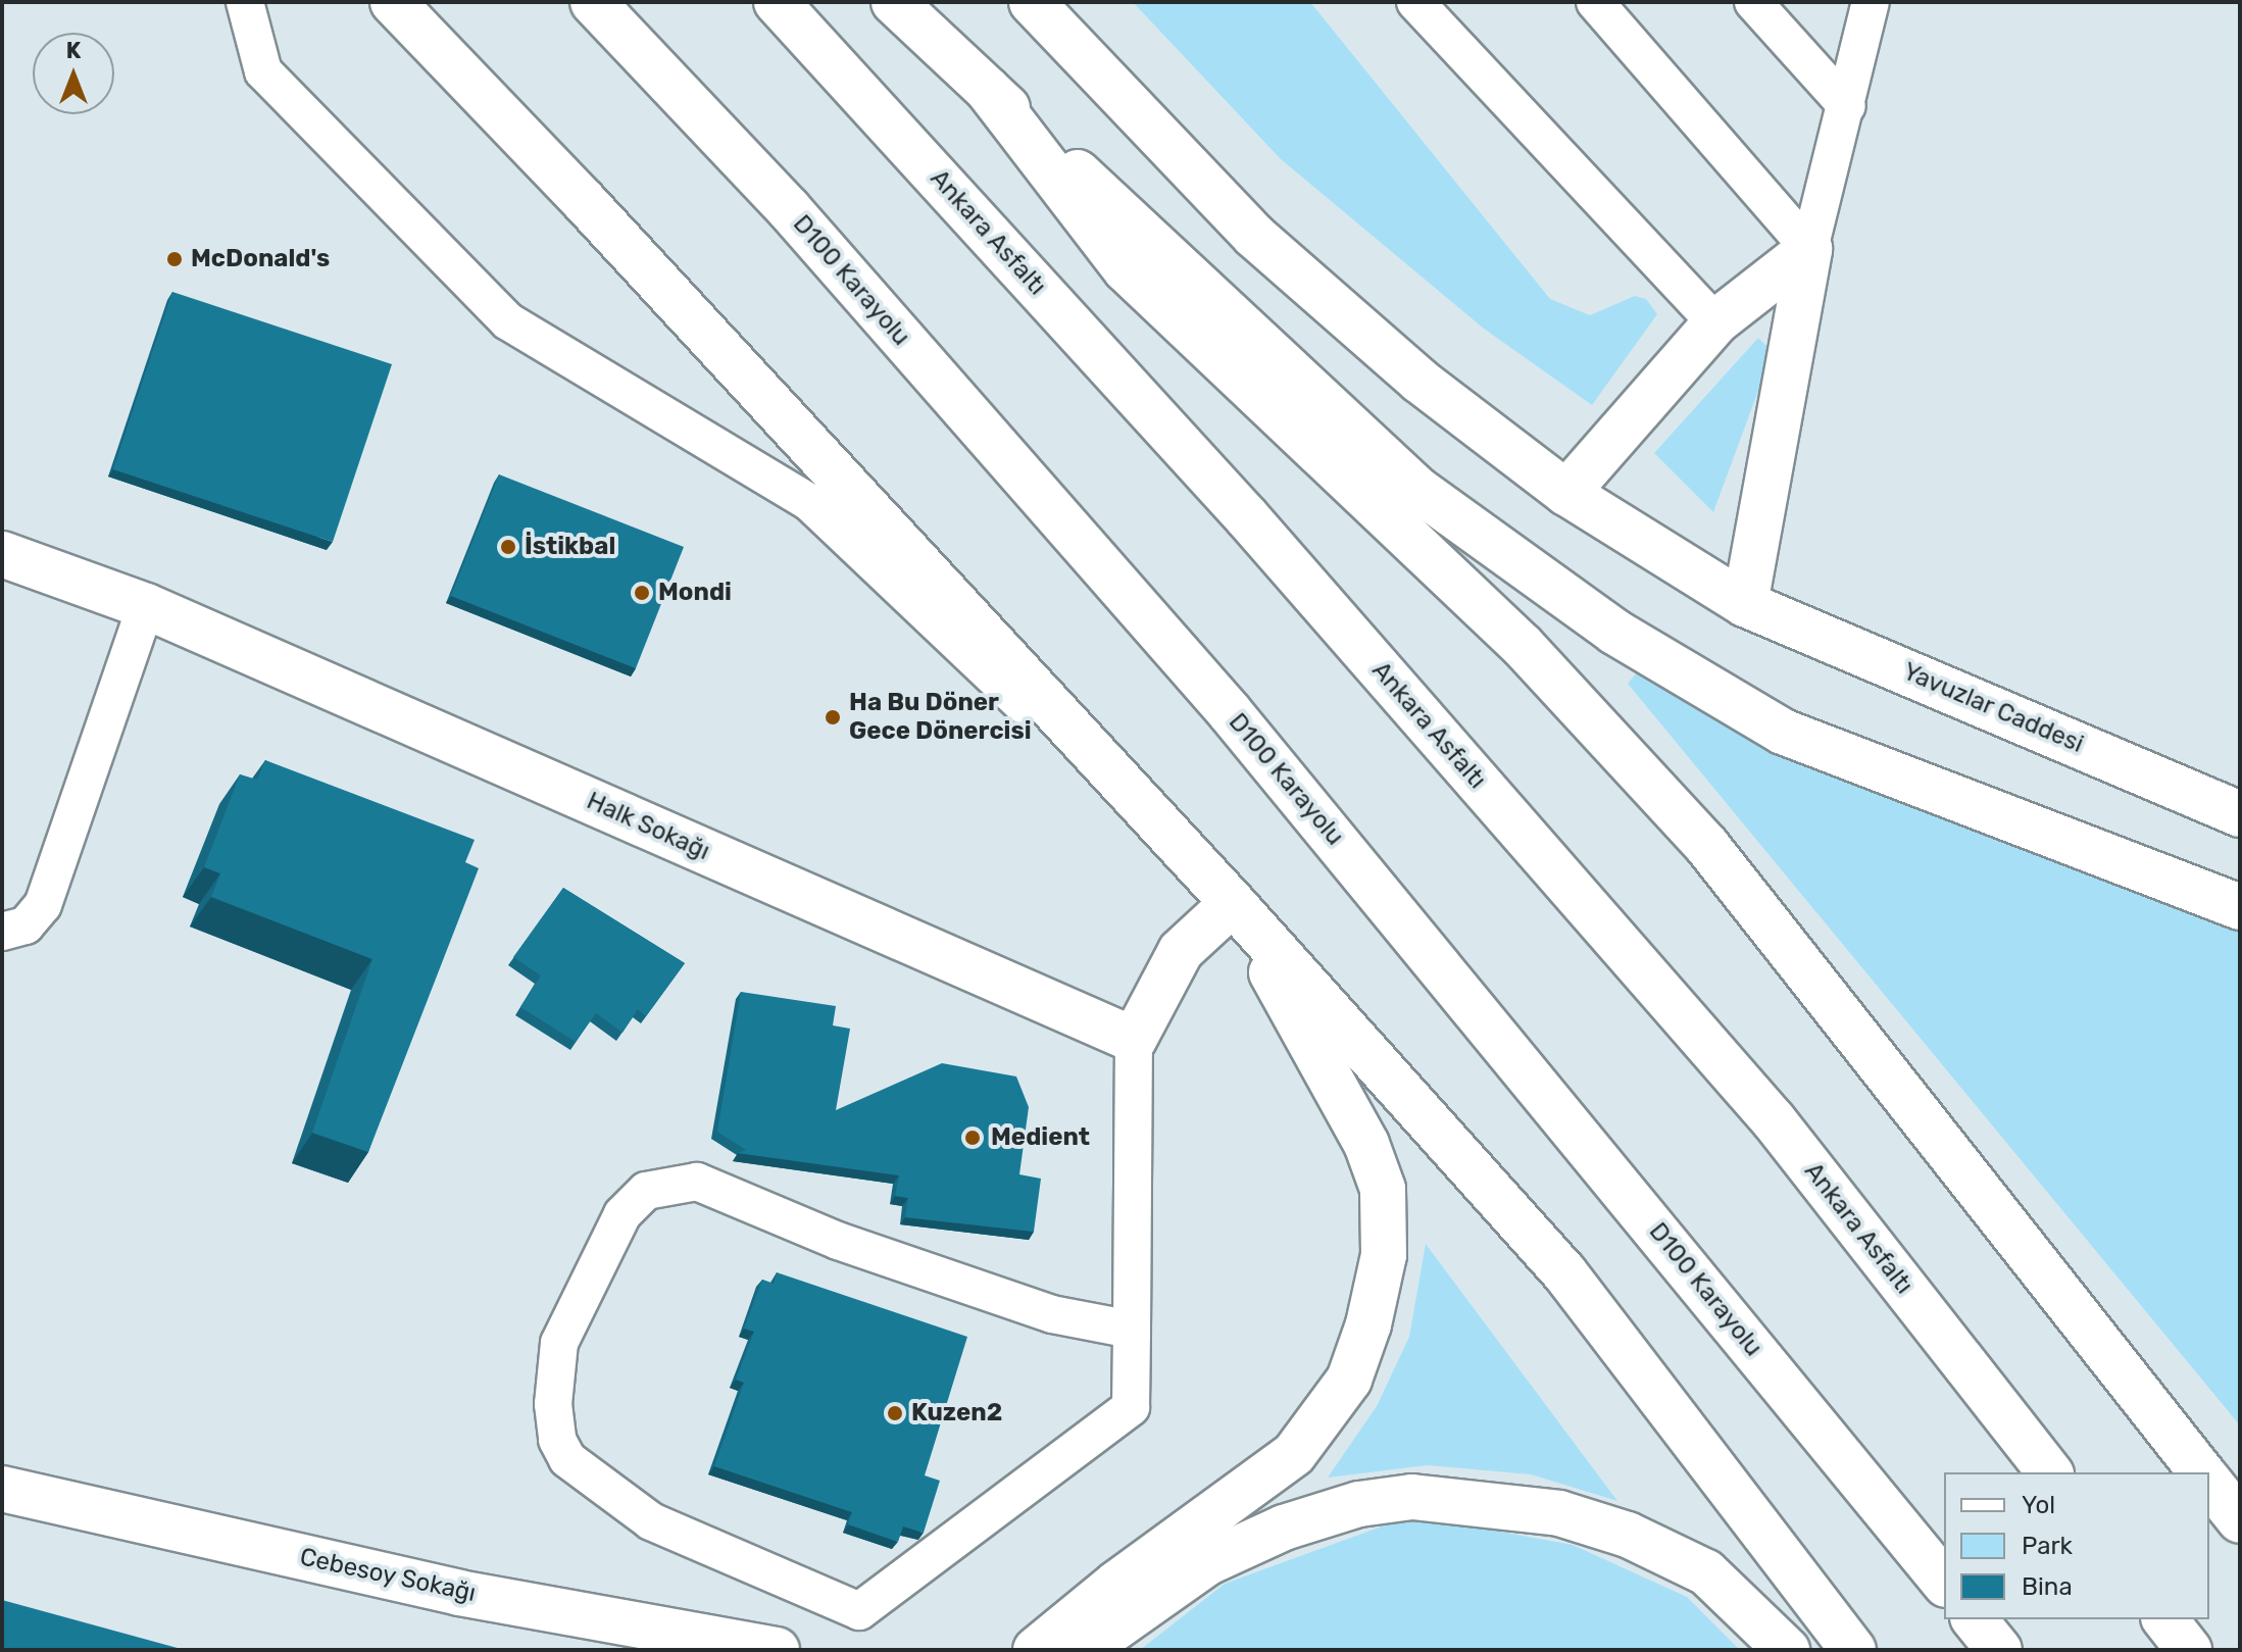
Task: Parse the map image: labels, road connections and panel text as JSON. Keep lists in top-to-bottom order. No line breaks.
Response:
{"streets":{"main road":["Ankara Asfaltı","D100 Karayolu","Yavuzlar Caddesi","Halk Sokağı","Cebesoy Sokağı"]},"places":["McDonald's","İstikbal","Mondi","Ha Bu Döner Gece Dönercisi","Medient","Kuzen2"],"legend":["Yol","Park","Bina"],"north":"top"}
